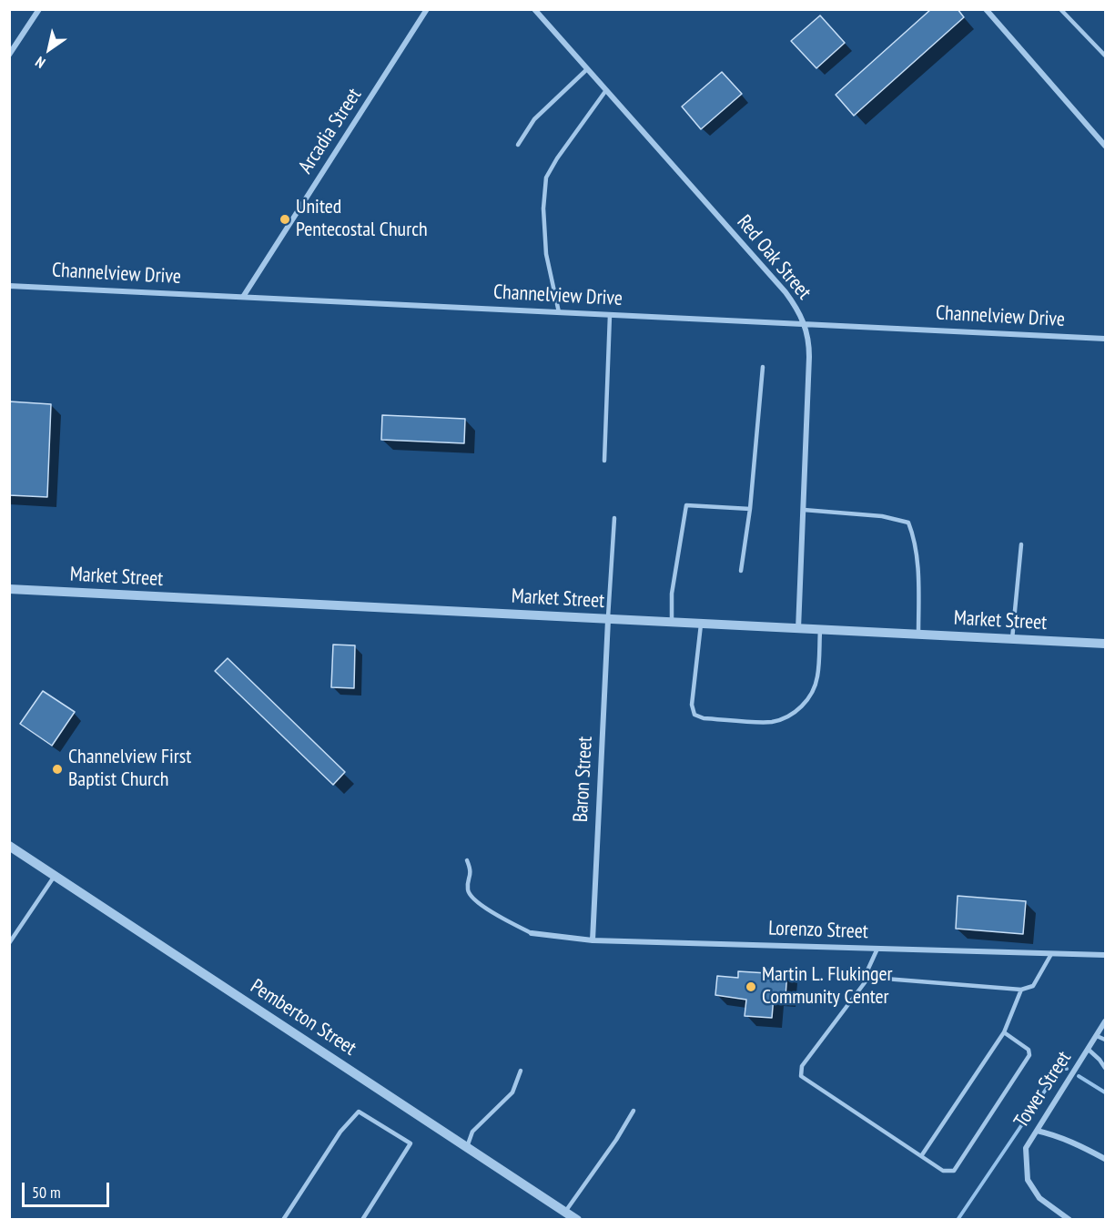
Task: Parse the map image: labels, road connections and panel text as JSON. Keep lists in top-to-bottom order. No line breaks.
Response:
{"streets":{"street":["Arcadia Street","Red Oak Street","Channelview Drive","Market Street","Baron Street","Lorenzo Street","Pemberton Street","Tower Street"]},"crossings":[["Arcadia Street","Channelview Drive"],["Red Oak Street","Channelview Drive"],["Red Oak Street","Market Street"],["Market Street","Baron Street"],["Baron Street","Lorenzo Street"]],"places":["United Pentecostal Church","Channelview First Baptist Church","Martin L. Flukinger Community Center"],"scale_bar":"50 m","north":"bottom left"}
